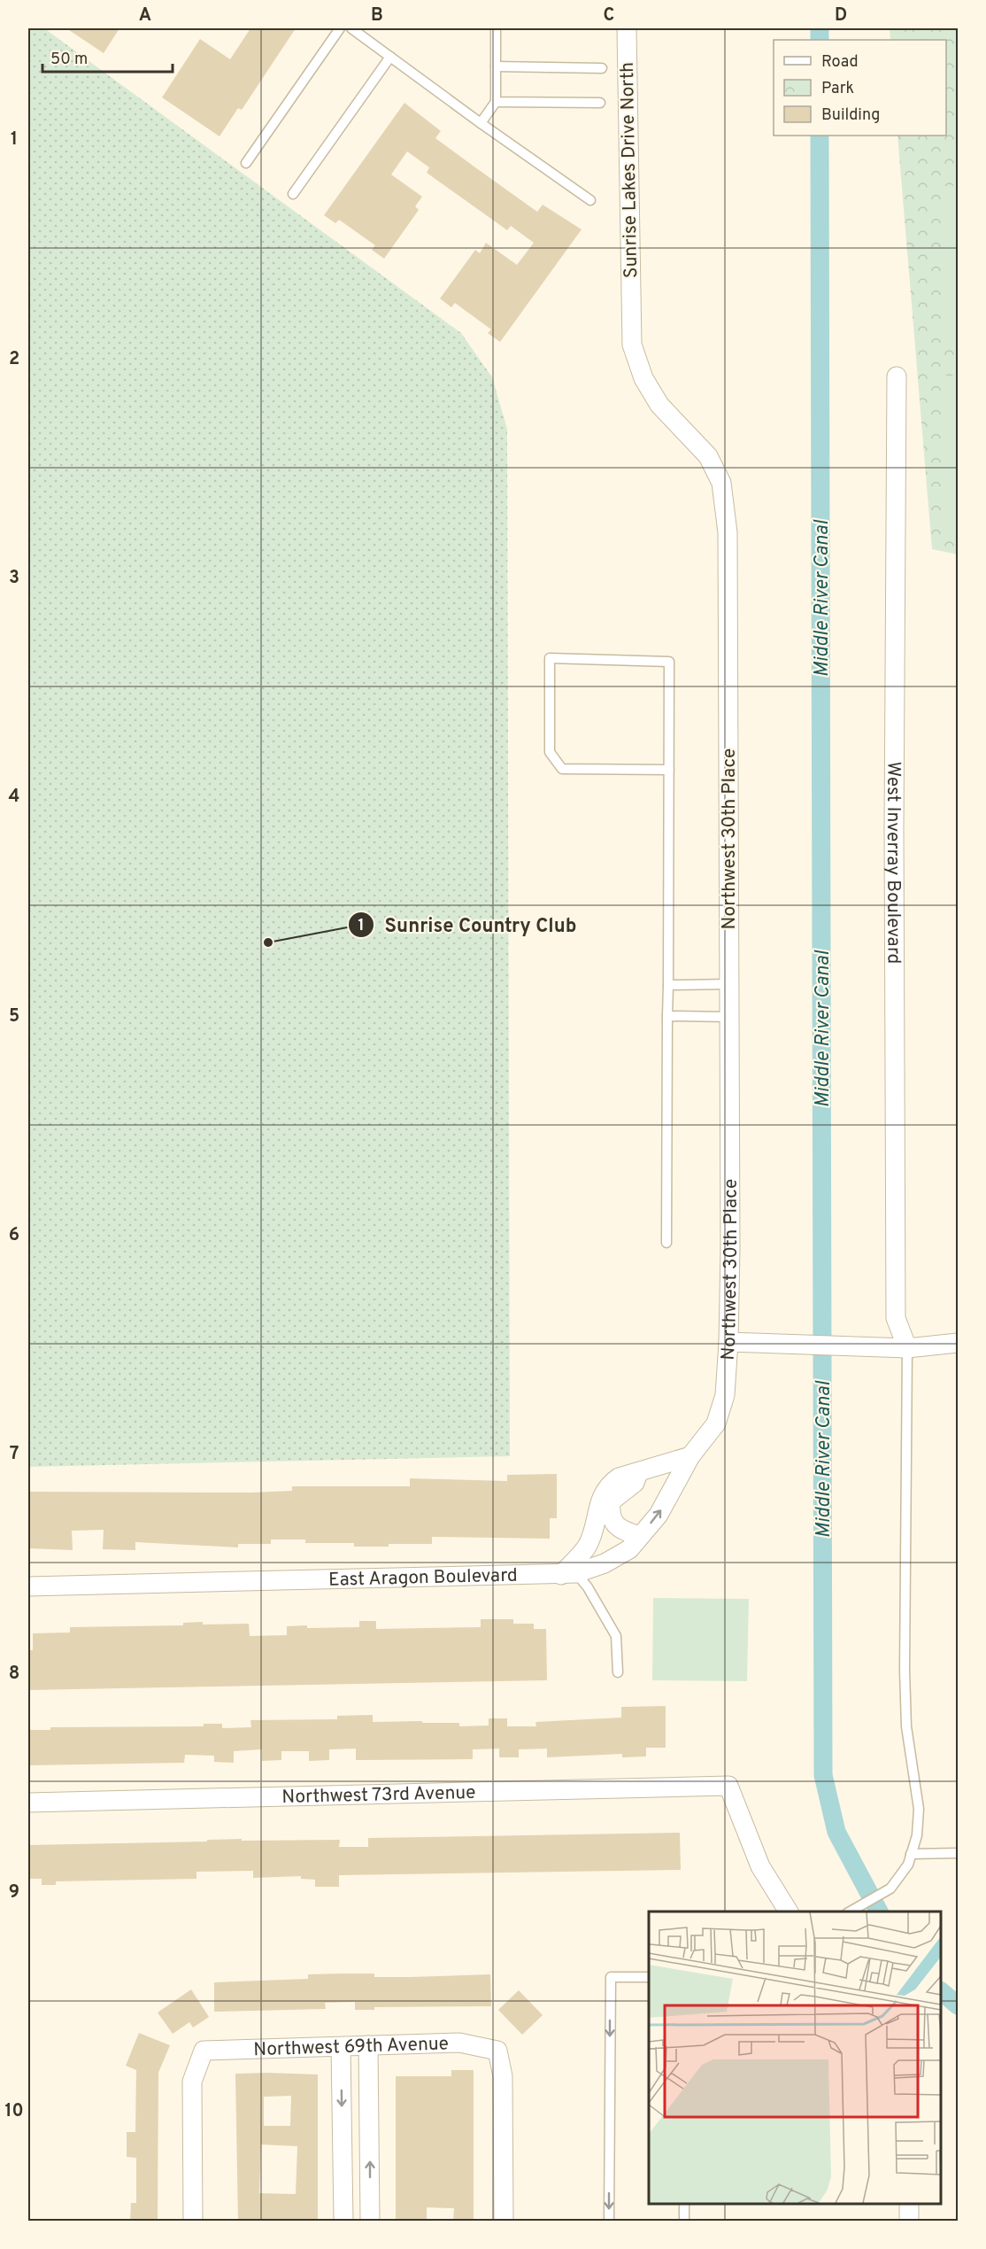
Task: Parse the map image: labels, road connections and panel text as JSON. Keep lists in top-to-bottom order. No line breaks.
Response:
{"streets":{"street":["Sunrise Lakes Drive North","Northwest 30th Place","West Inverray Boulevard","East Aragon Boulevard","Northwest 73rd Avenue","Northwest 69th Avenue"]},"crossings":[["Sunrise Lakes Drive North","Northwest 30th Place"],["Northwest 30th Place","East Aragon Boulevard"]],"water":["Middle River Canal"],"places":["Sunrise Country Club"],"legend":["Road","Park","Building"],"scale_bar":"50 m","grid":{"columns":["A","B","C","D"],"rows":["1","2","3","4","5","6","7","8","9","10"]}}
